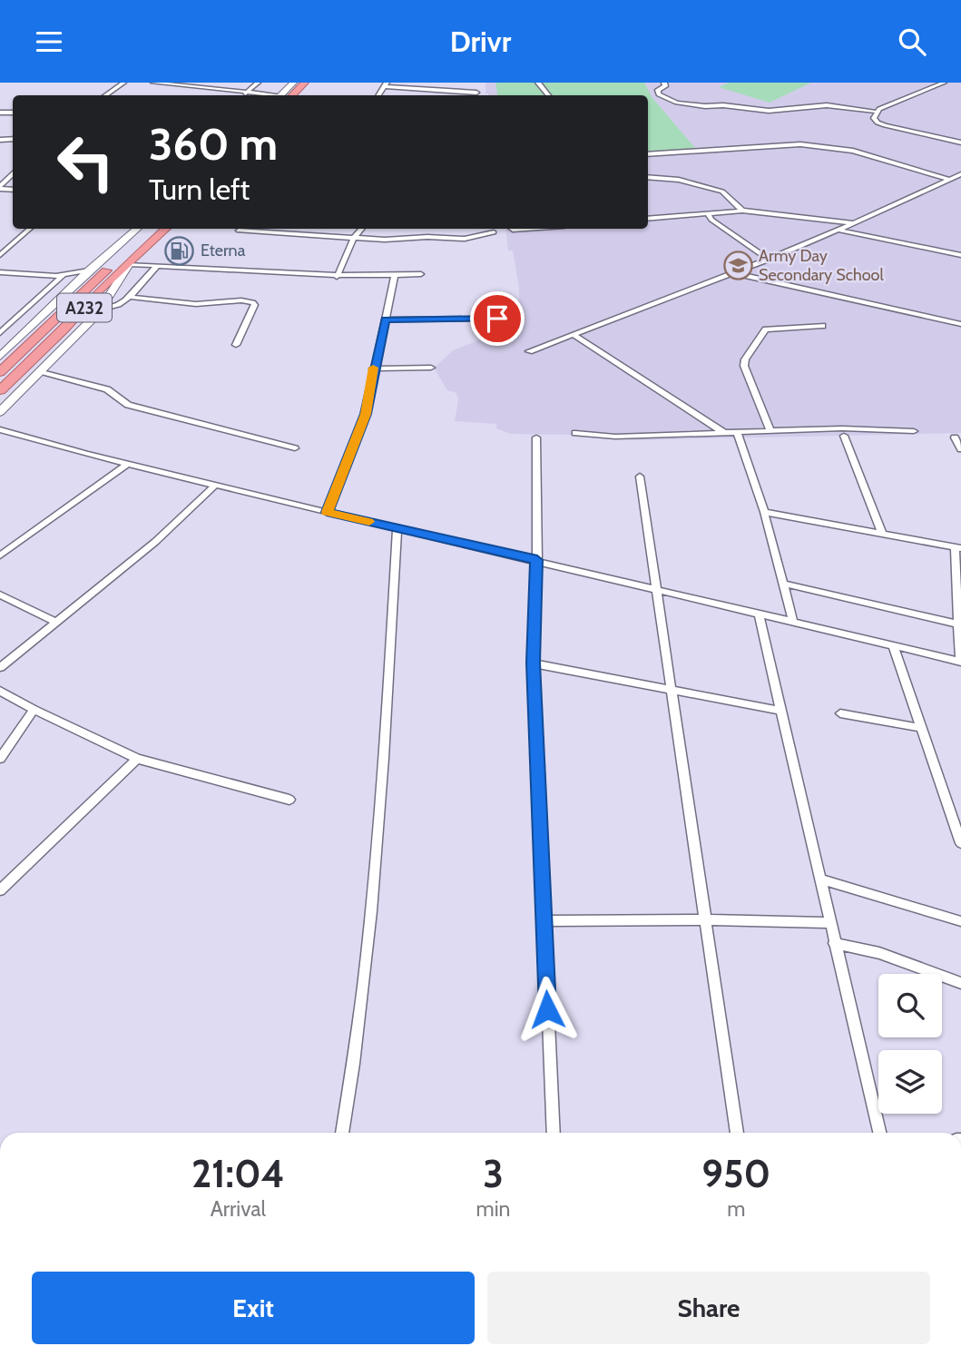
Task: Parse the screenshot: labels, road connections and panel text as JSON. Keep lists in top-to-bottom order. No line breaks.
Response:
{"streets":{"highway":["A232"]},"places":{"fuel station":["Eterna"],"school or university":["Army Day Secondary School"]},"page":{"header":"Drivr","turn":["360 m","Turn left"],"eta":["21:04","Arrival","3","min","950","m"],"buttons":["Exit","Share"]}}
